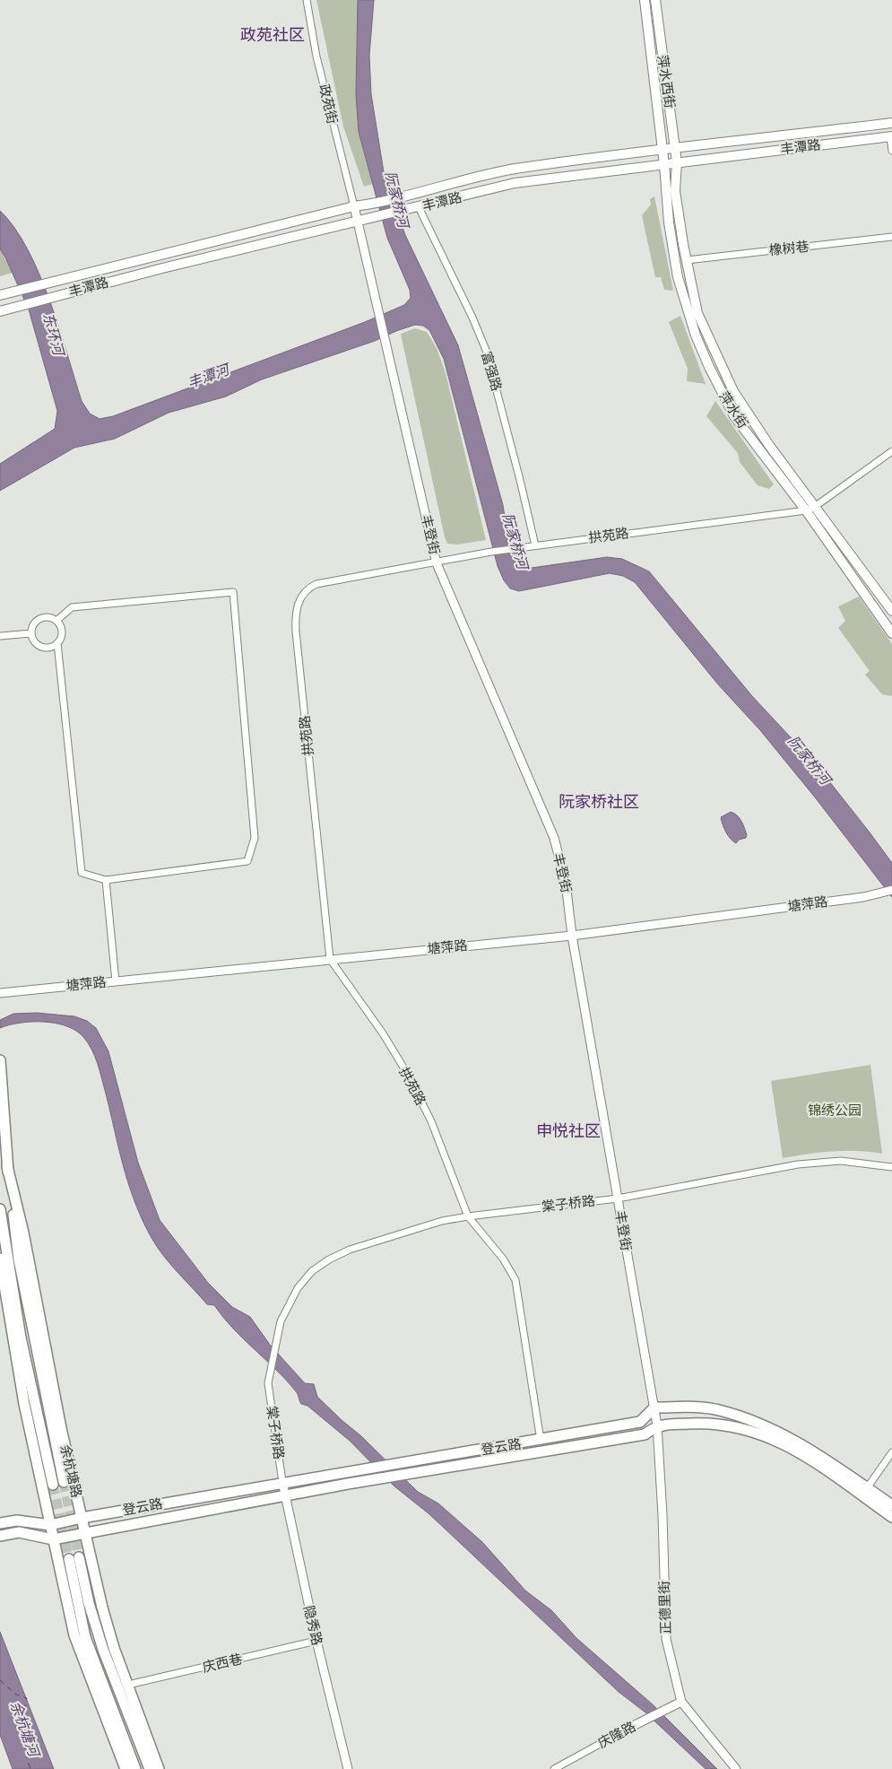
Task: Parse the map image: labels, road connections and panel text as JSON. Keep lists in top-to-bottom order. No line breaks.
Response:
{"streets":{"main road":["萍水西街","丰潭路","萍水街","登云路","余杭塘路"],"street":["政苑街","橡树巷","富强路","丰登街","拱苑路","塘萍路","棠子桥路","正德里街","隐秀路","庆西巷","庆隆路"]},"crossings":[["萍水西街","丰潭路"],["萍水西街","萍水街"],["政苑街","丰潭路"],["丰潭路","富强路"],["丰潭路","萍水街"],["丰潭路","丰登街"],["橡树巷","萍水街"],["富强路","拱苑路"],["萍水街","拱苑路"],["丰登街","拱苑路"],["丰登街","塘萍路"],["丰登街","棠子桥路"],["丰登街","登云路"],["丰登街","正德里街"],["拱苑路","塘萍路"],["拱苑路","棠子桥路"],["拱苑路","登云路"],["棠子桥路","登云路"],["棠子桥路","隐秀路"],["登云路","余杭塘路"],["登云路","正德里街"],["登云路","隐秀路"],["余杭塘路","庆西巷"],["正德里街","庆隆路"],["隐秀路","庆西巷"]],"districts":["政苑社区","阮家桥社区","申悦社区"],"water":["阮家桥河","东环河","丰潭河","余杭塘河"],"parks":["锦绣公园"]}
